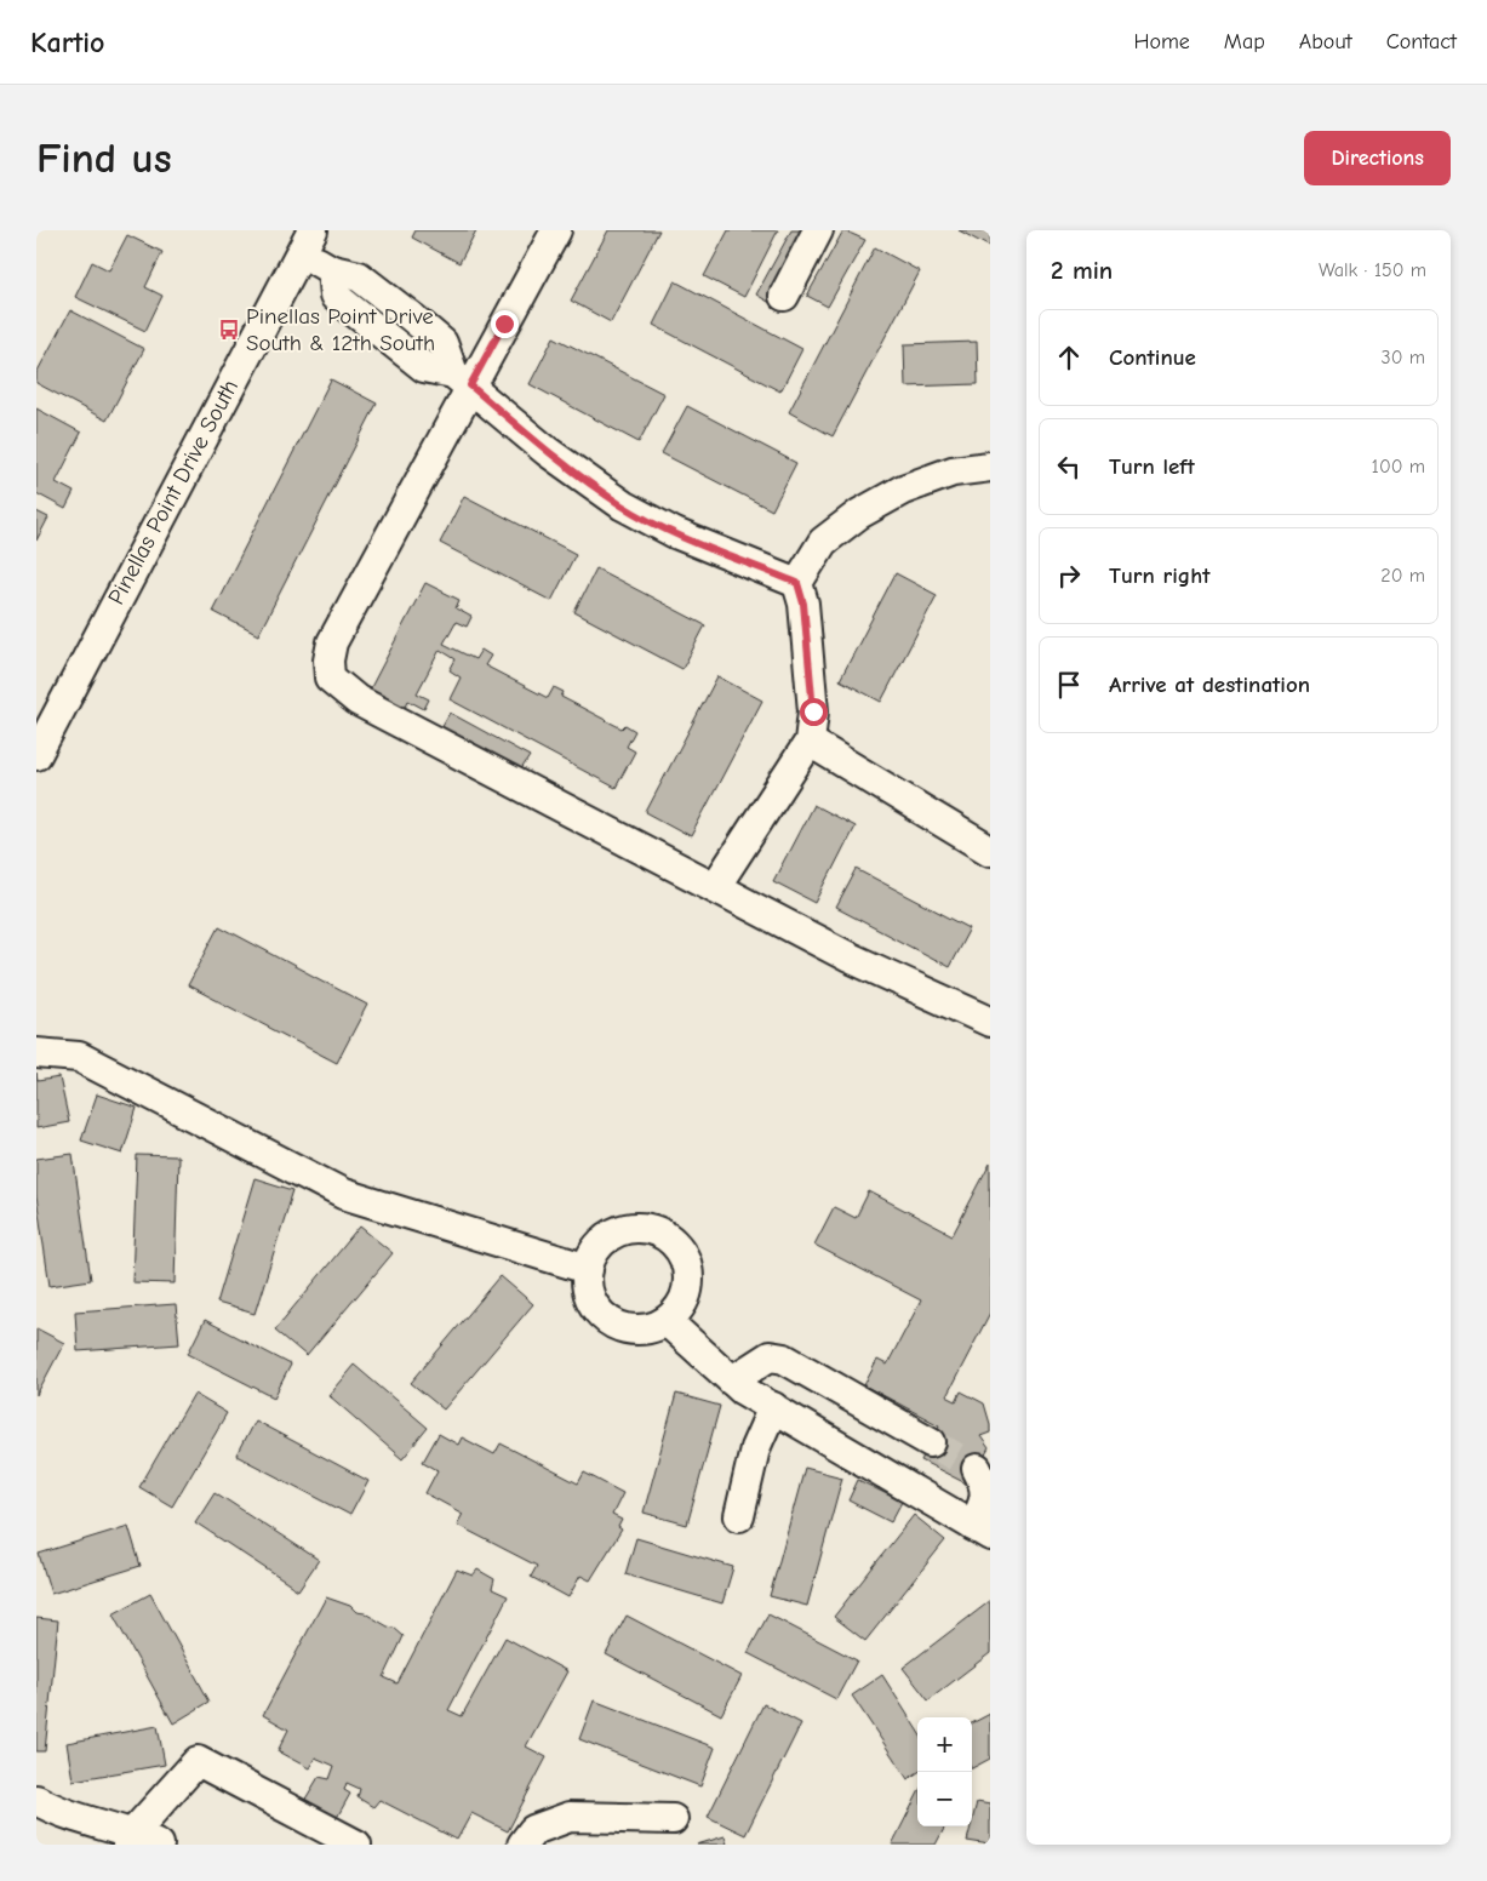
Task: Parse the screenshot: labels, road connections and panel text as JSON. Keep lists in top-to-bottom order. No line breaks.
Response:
{"streets":{"street":["Pinellas Point Drive South"]},"places":{"bus stop":["Pinellas Point Drive South & 12th South"]},"page":{"header":"Kartio","nav":["Home","Map","About","Contact"],"buttons":"Directions","title":"Find us","heading":["2 min","Walk · 150 m"],"list":[["Continue","30 m"],["Turn left","100 m"],["Turn right","20 m"],"Arrive at destination"],"map_buttons":["+","−"]}}
